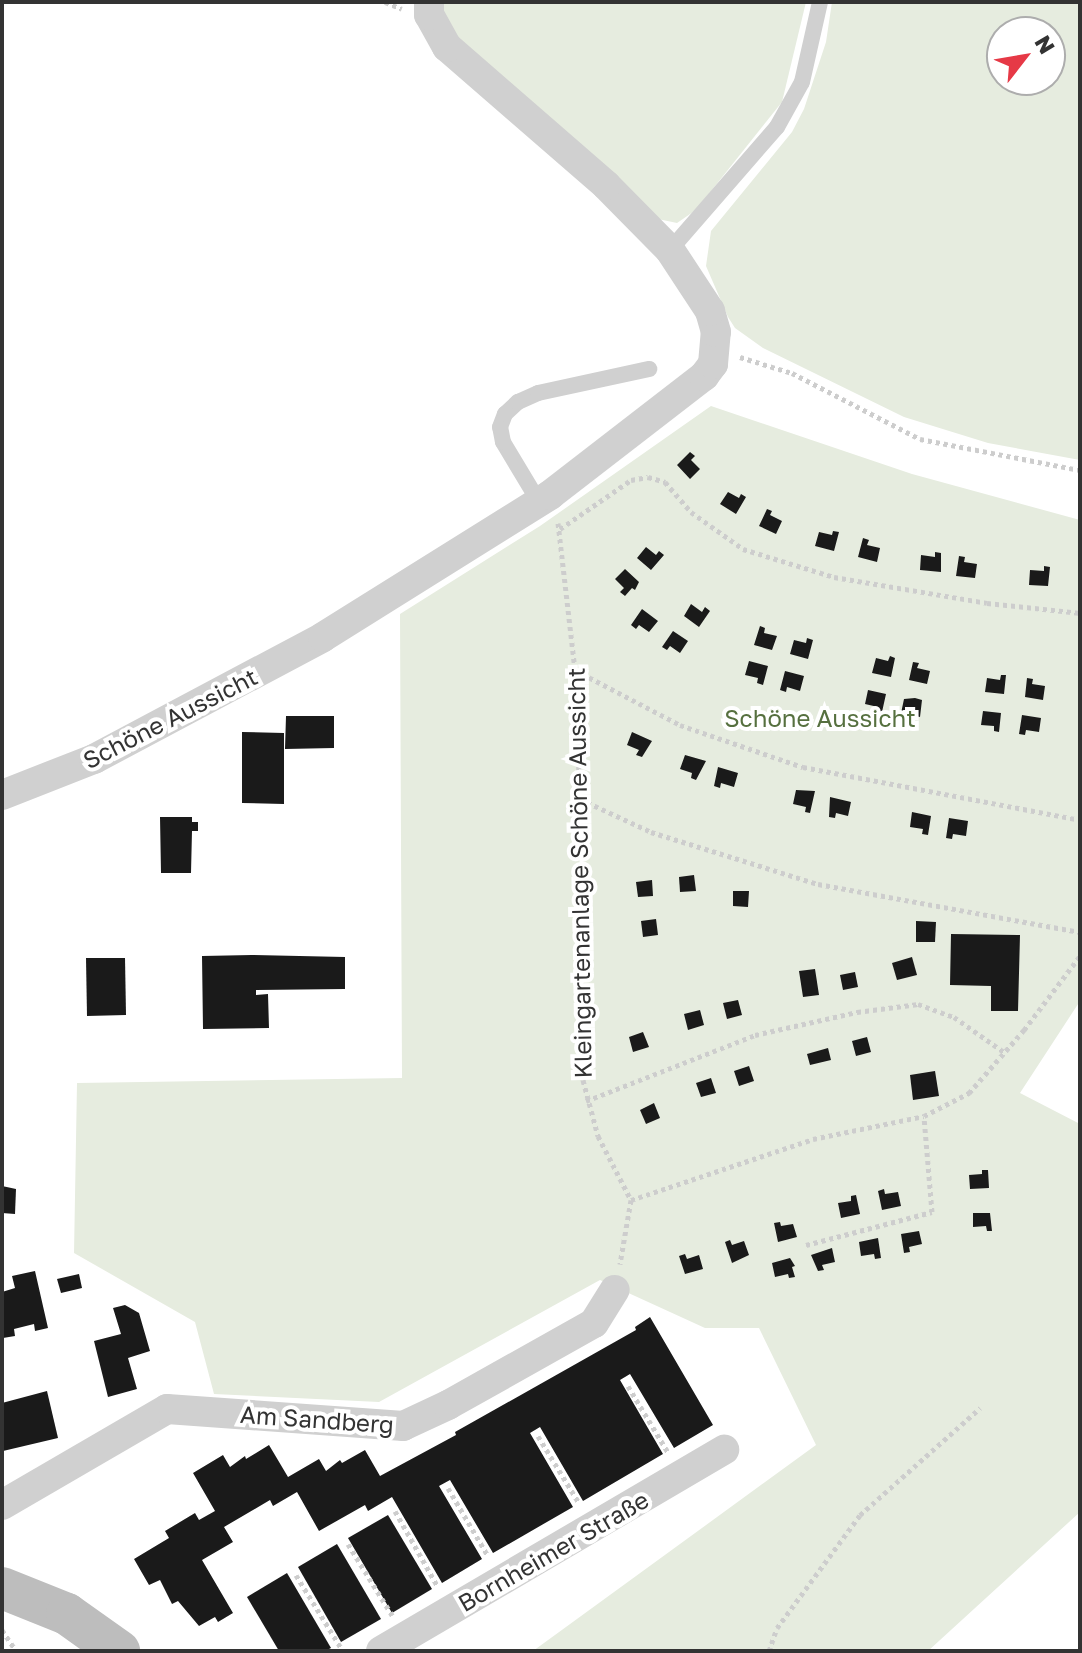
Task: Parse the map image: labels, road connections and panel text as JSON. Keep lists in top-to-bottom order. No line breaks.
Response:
{"streets":{"street":["Schöne Aussicht","Am Sandberg","Bornheimer Straße"],"path":["Kleingartenanlage Schöne Aussicht"]},"crossings":[["Schöne Aussicht","Kleingartenanlage Schöne Aussicht"]],"parks":["Schöne Aussicht"],"north":"top right"}
